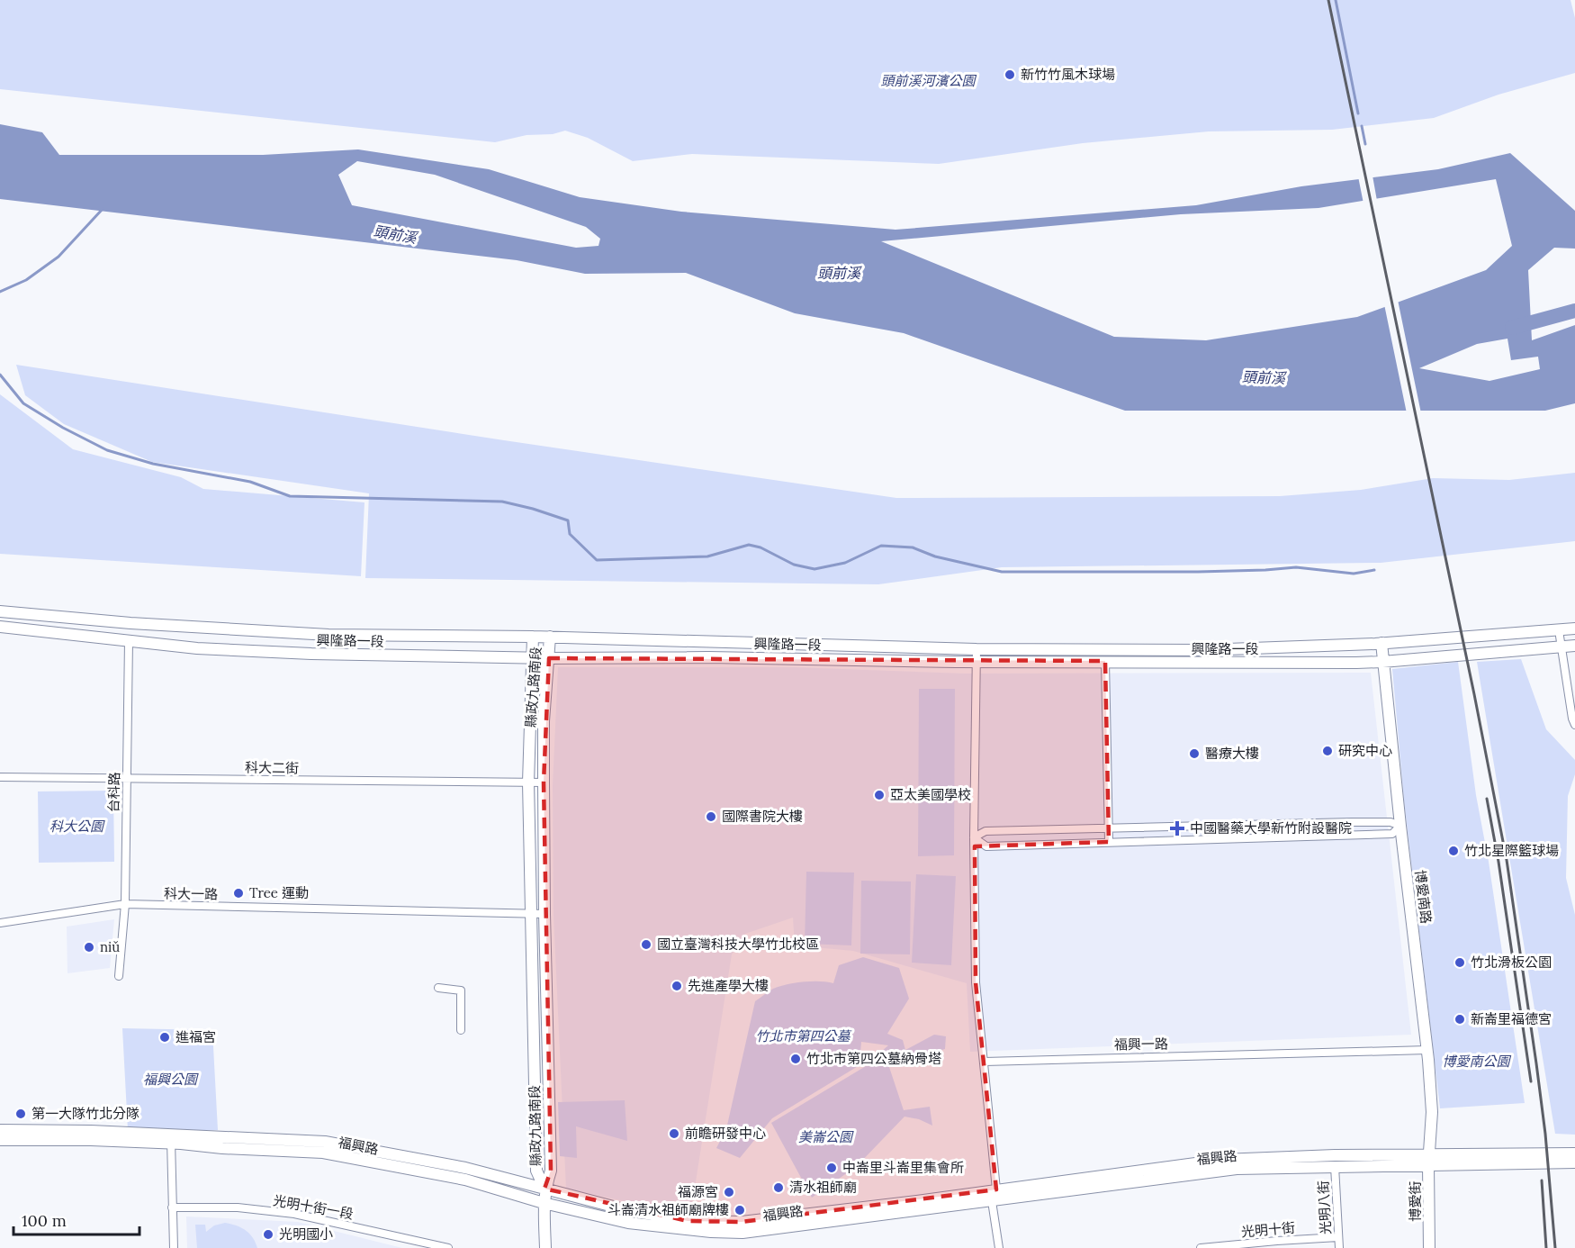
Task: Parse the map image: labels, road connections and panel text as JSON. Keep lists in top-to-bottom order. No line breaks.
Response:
{"streets":{"street":["興隆路一段","縣政九路南段","科大二街","台科路","科大一路","博愛南路","福興一路","福興路","博愛街","光明十街一段","光明八街","光明十街"]},"crossings":[["興隆路一段","縣政九路南段"],["興隆路一段","台科路"],["興隆路一段","博愛南路"],["縣政九路南段","科大二街"],["縣政九路南段","科大一路"],["縣政九路南段","福興路"],["科大二街","台科路"],["台科路","科大一路"],["博愛南路","福興一路"],["博愛南路","福興路"],["博愛南路","博愛街"],["福興路","博愛街"],["福興路","光明八街"],["光明八街","光明十街"]],"water":["頭前溪"],"parks":["頭前溪河濱公園","科大公園","竹北市第四公墓","博愛南公園","福興公園","美崙公園"],"places":{"other":["新竹竹風木球場","研究中心","醫療大樓","亞太美國學校","國際書院大樓","竹北星際籃球場","Tree 運動","國立臺灣科技大學竹北校區","niǔ","竹北滑板公園","先進產學大樓","新崙里福德宮","進福宮","竹北市第四公墓納骨塔","第一大隊竹北分隊","前瞻研發中心","中崙里斗崙里集會所","清水祖師廟","福源宮","斗崙清水祖師廟牌樓","光明國小"],"health":["中國醫藥大學新竹附設醫院"]},"scale_bar":"100 m"}
